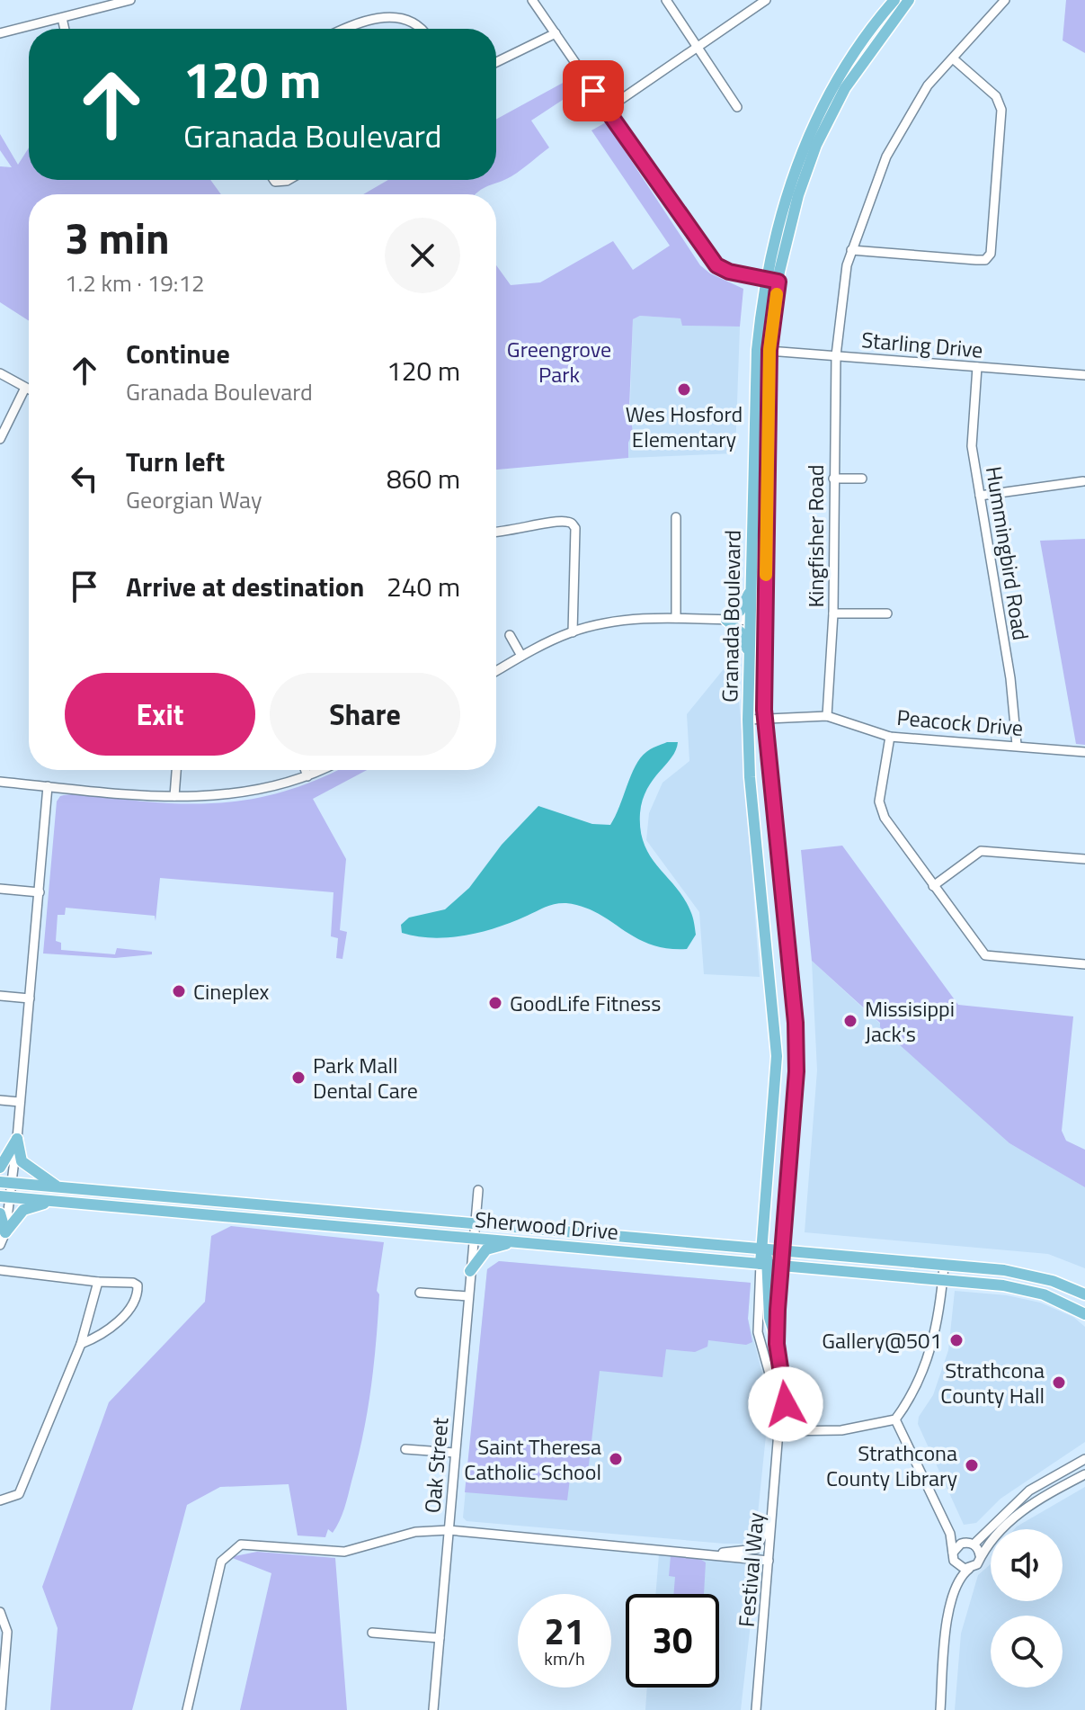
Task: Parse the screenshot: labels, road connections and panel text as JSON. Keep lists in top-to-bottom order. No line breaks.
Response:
{"streets":{"main road":["Granada Boulevard","Sherwood Drive"],"street":["Starling Drive","Kingfisher Road","Hummingbird Road","Peacock Drive","Oak Street","Festival Way"]},"crossings":[["Starling Drive","Kingfisher Road"],["Starling Drive","Hummingbird Road"],["Starling Drive","Granada Boulevard"],["Kingfisher Road","Peacock Drive"],["Hummingbird Road","Peacock Drive"],["Granada Boulevard","Peacock Drive"],["Granada Boulevard","Sherwood Drive"],["Granada Boulevard","Festival Way"],["Sherwood Drive","Oak Street"],["Sherwood Drive","Festival Way"]],"parks":["Greengrove Park"],"places":["Wes Hosford Elementary","Cineplex","GoodLife Fitness","Missisippi Jack's","Park Mall Dental Care","Gallery@501","Strathcona County Hall","Saint Theresa Catholic School","Strathcona County Library"],"page":{"turn":["120 m","Granada Boulevard"],"heading":["3 min","1.2 km · 19:12"],"list":[{"name":"Continue","note":"Granada Boulevard","value":"120 m"},{"name":"Turn left","note":"Georgian Way","value":"860 m"},{"name":"Arrive at destination","value":"240 m"}],"buttons":["Exit","Share"],"speed":"21 km/h","limit":"30"}}
